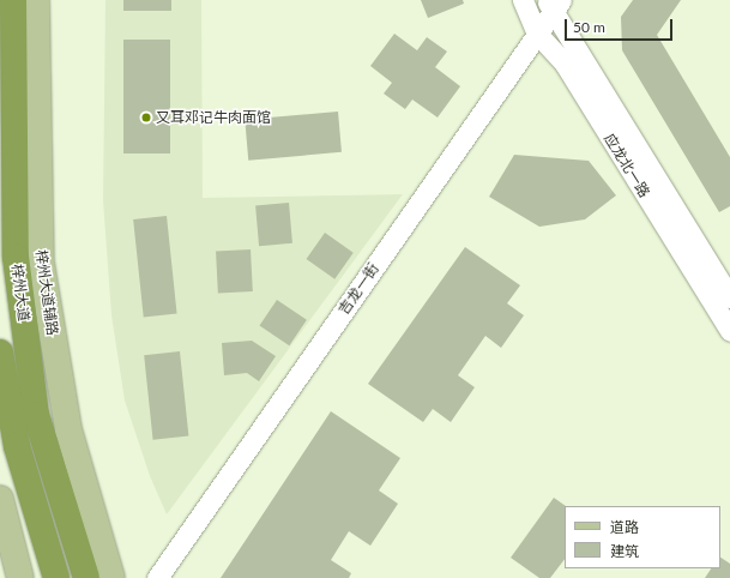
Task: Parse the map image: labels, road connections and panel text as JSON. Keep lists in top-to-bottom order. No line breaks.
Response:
{"streets":{"highway":["梓州大道"],"main road":["梓州大道辅路"],"street":["应龙北一路","吉龙一街"]},"crossings":[["应龙北一路","吉龙一街"]],"places":["又耳邓记牛肉面馆"],"legend":["道路","建筑"],"scale_bar":"50 m"}
